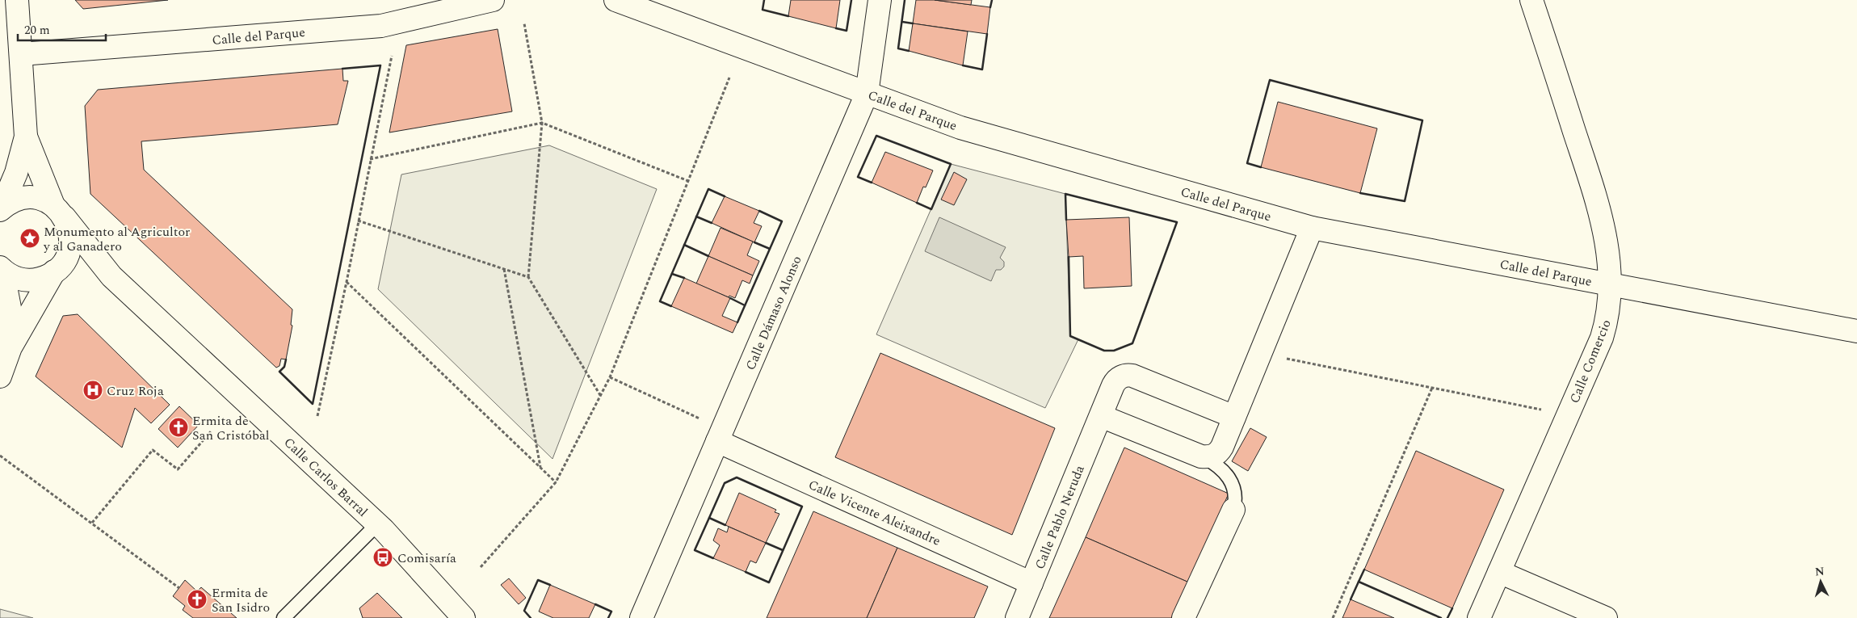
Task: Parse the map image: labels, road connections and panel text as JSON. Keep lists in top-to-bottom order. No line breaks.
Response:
{"streets":{"street":["Calle del Parque","Calle Dámaso Alonso","Calle Comercio","Calle Carlos Barral","Calle Vicente Aleixandre","Calle Pablo Neruda"]},"crossings":[["Calle del Parque","Calle Dámaso Alonso"],["Calle del Parque","Calle Comercio"],["Calle Dámaso Alonso","Calle Vicente Aleixandre"],["Calle Vicente Aleixandre","Calle Pablo Neruda"]],"places":{"place":["Monumento al Agricultor y al Ganadero"],"hospital":["Cruz Roja"],"church":["Ermita de San Cristóbal","Ermita de San Isidro"],"bus stop":["Comisaría"]},"scale_bar":"20 m","north":"top"}
